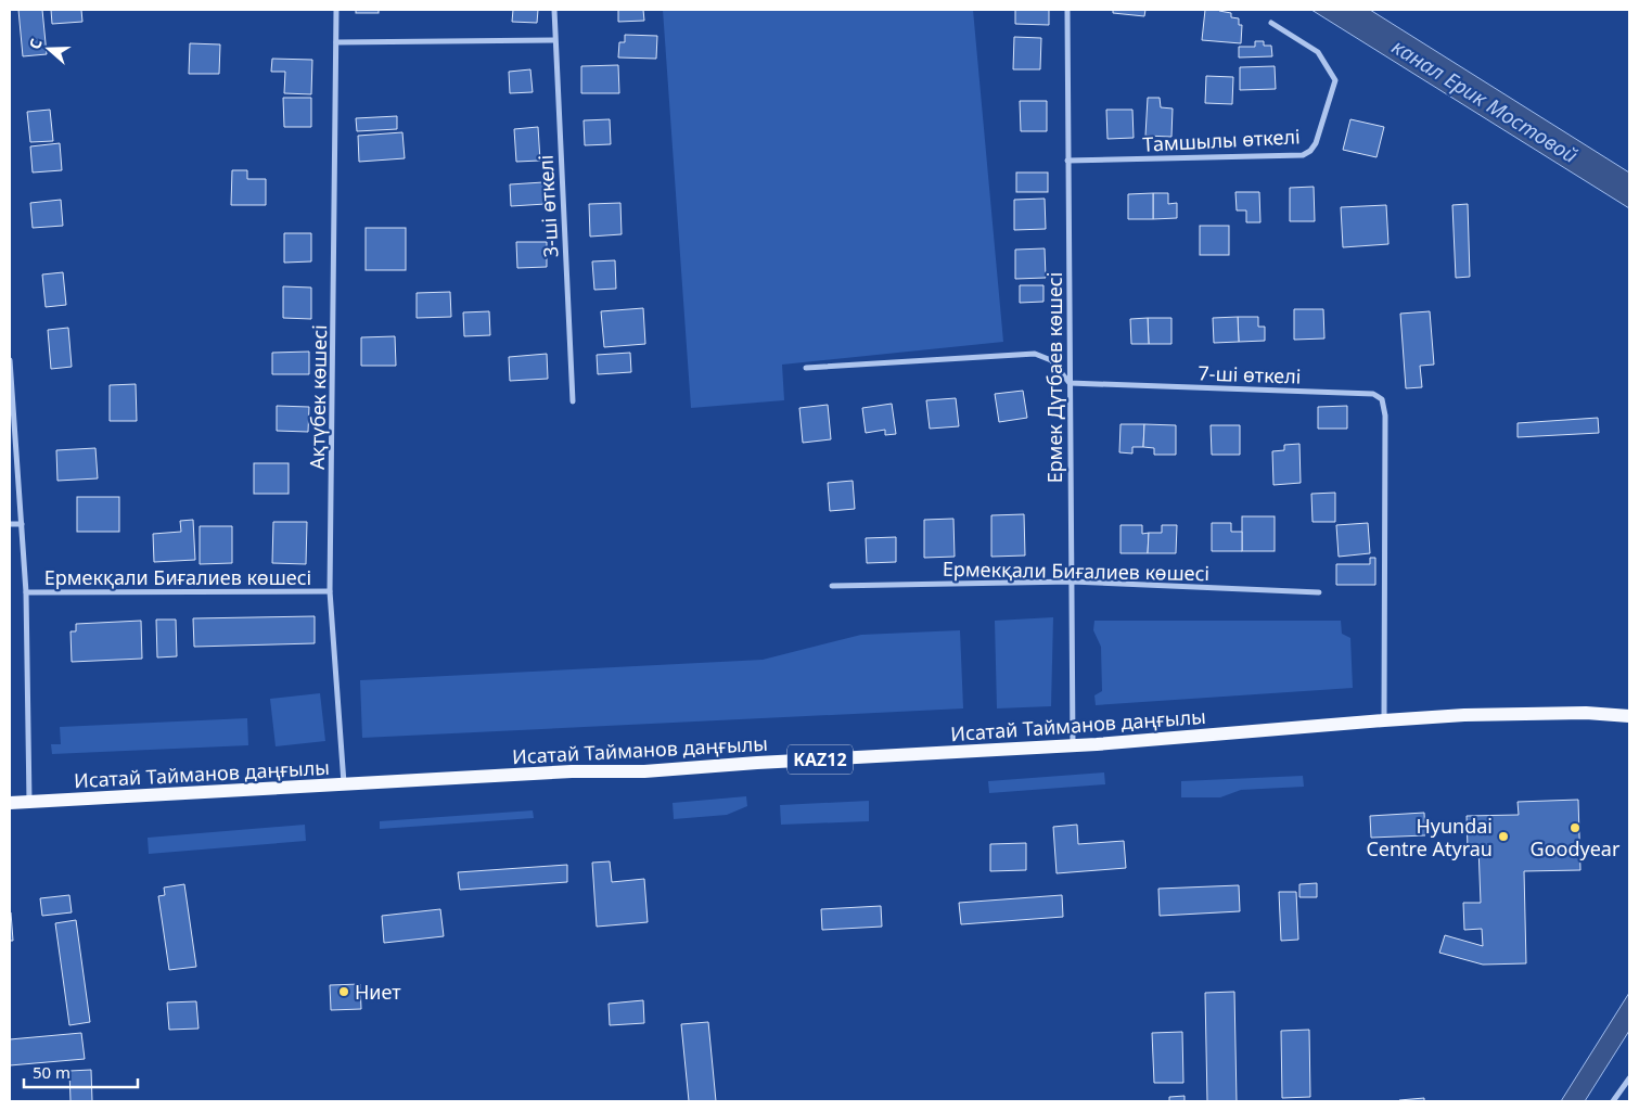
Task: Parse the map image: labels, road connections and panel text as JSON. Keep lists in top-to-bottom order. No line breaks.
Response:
{"streets":{"main road":["Исатай Тайманов даңғылы","KAZ12"],"street":["Тамшылы өткелі","3-шi өткелi","7-шi өткелi","Ермек Дүтбаев көшесi","Ақтүбек көшесi","Ермекқали Биғалиев көшесі"]},"crossings":[["Тамшылы өткелі","Ермек Дүтбаев көшесi"],["7-шi өткелi","Ермек Дүтбаев көшесi"],["7-шi өткелi","Исатай Тайманов даңғылы"],["Ермек Дүтбаев көшесi","Ермекқали Биғалиев көшесі"],["Ермек Дүтбаев көшесi","Исатай Тайманов даңғылы"],["Ақтүбек көшесi","Ермекқали Биғалиев көшесі"],["Ақтүбек көшесi","Исатай Тайманов даңғылы"]],"water":["канал Ерик Мостовой"],"places":["Goodyear","Hyundai Centre Atyrau","Ниет"],"scale_bar":"50 m","north":"left"}
